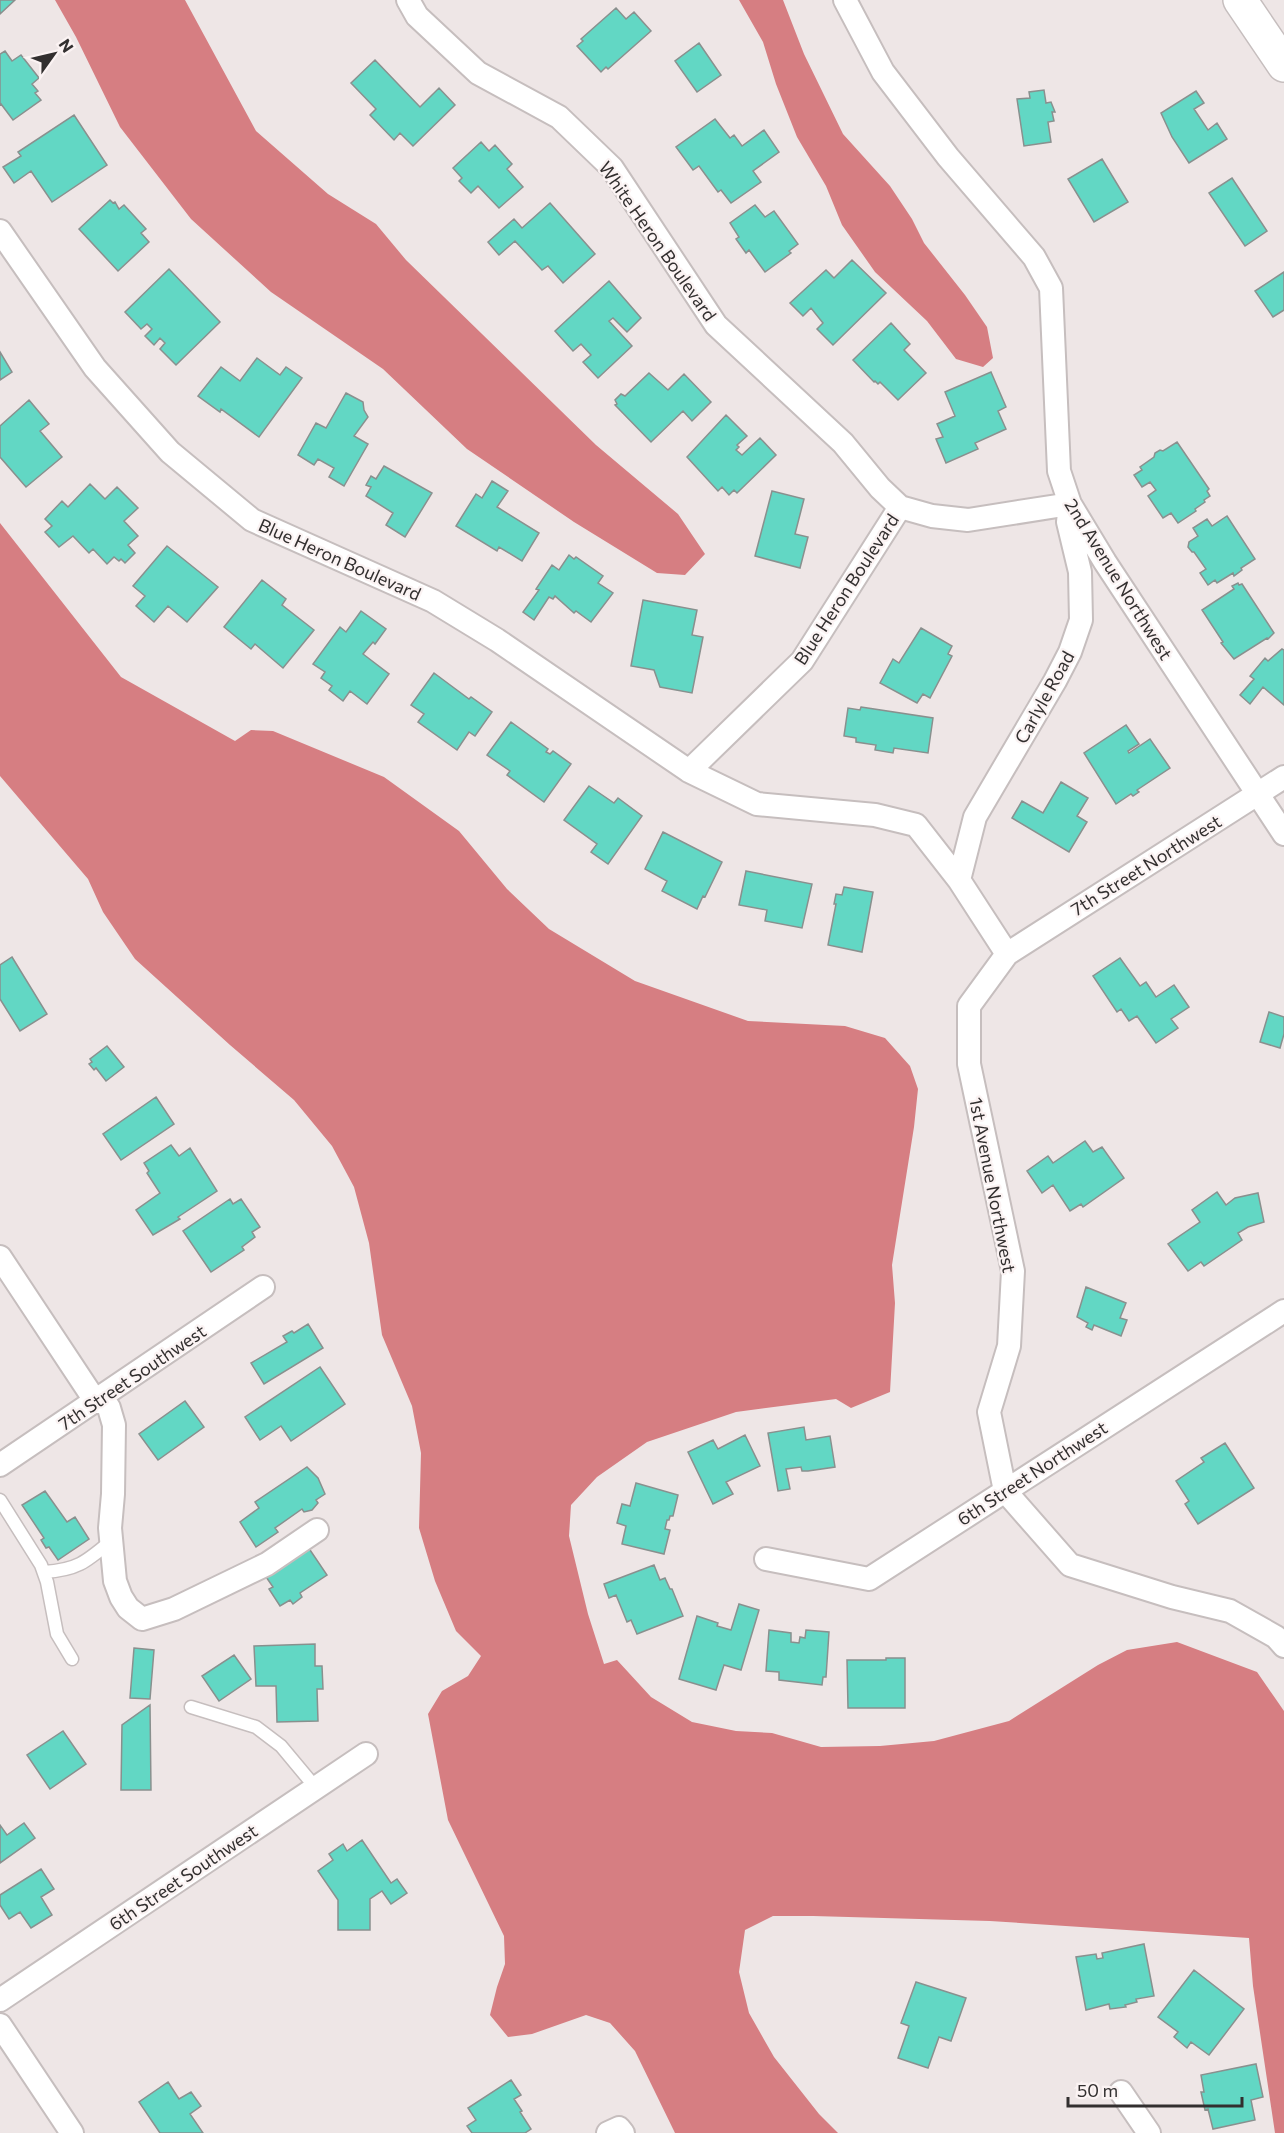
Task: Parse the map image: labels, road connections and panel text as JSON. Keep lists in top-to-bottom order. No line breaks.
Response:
{"streets":{"street":["White Heron Boulevard","Blue Heron Boulevard","2nd Avenue Northwest","Carlyle Road","7th Street Northwest","1st Avenue Northwest","7th Street Southwest","6th Street Northwest","6th Street Southwest"]},"crossings":[["White Heron Boulevard","Blue Heron Boulevard"],["White Heron Boulevard","2nd Avenue Northwest"],["White Heron Boulevard","Carlyle Road"],["Blue Heron Boulevard","Carlyle Road"],["Blue Heron Boulevard","7th Street Northwest"],["Blue Heron Boulevard","1st Avenue Northwest"],["2nd Avenue Northwest","Carlyle Road"],["2nd Avenue Northwest","7th Street Northwest"],["7th Street Northwest","1st Avenue Northwest"],["1st Avenue Northwest","6th Street Northwest"]],"scale_bar":"50 m","north":"top right"}
